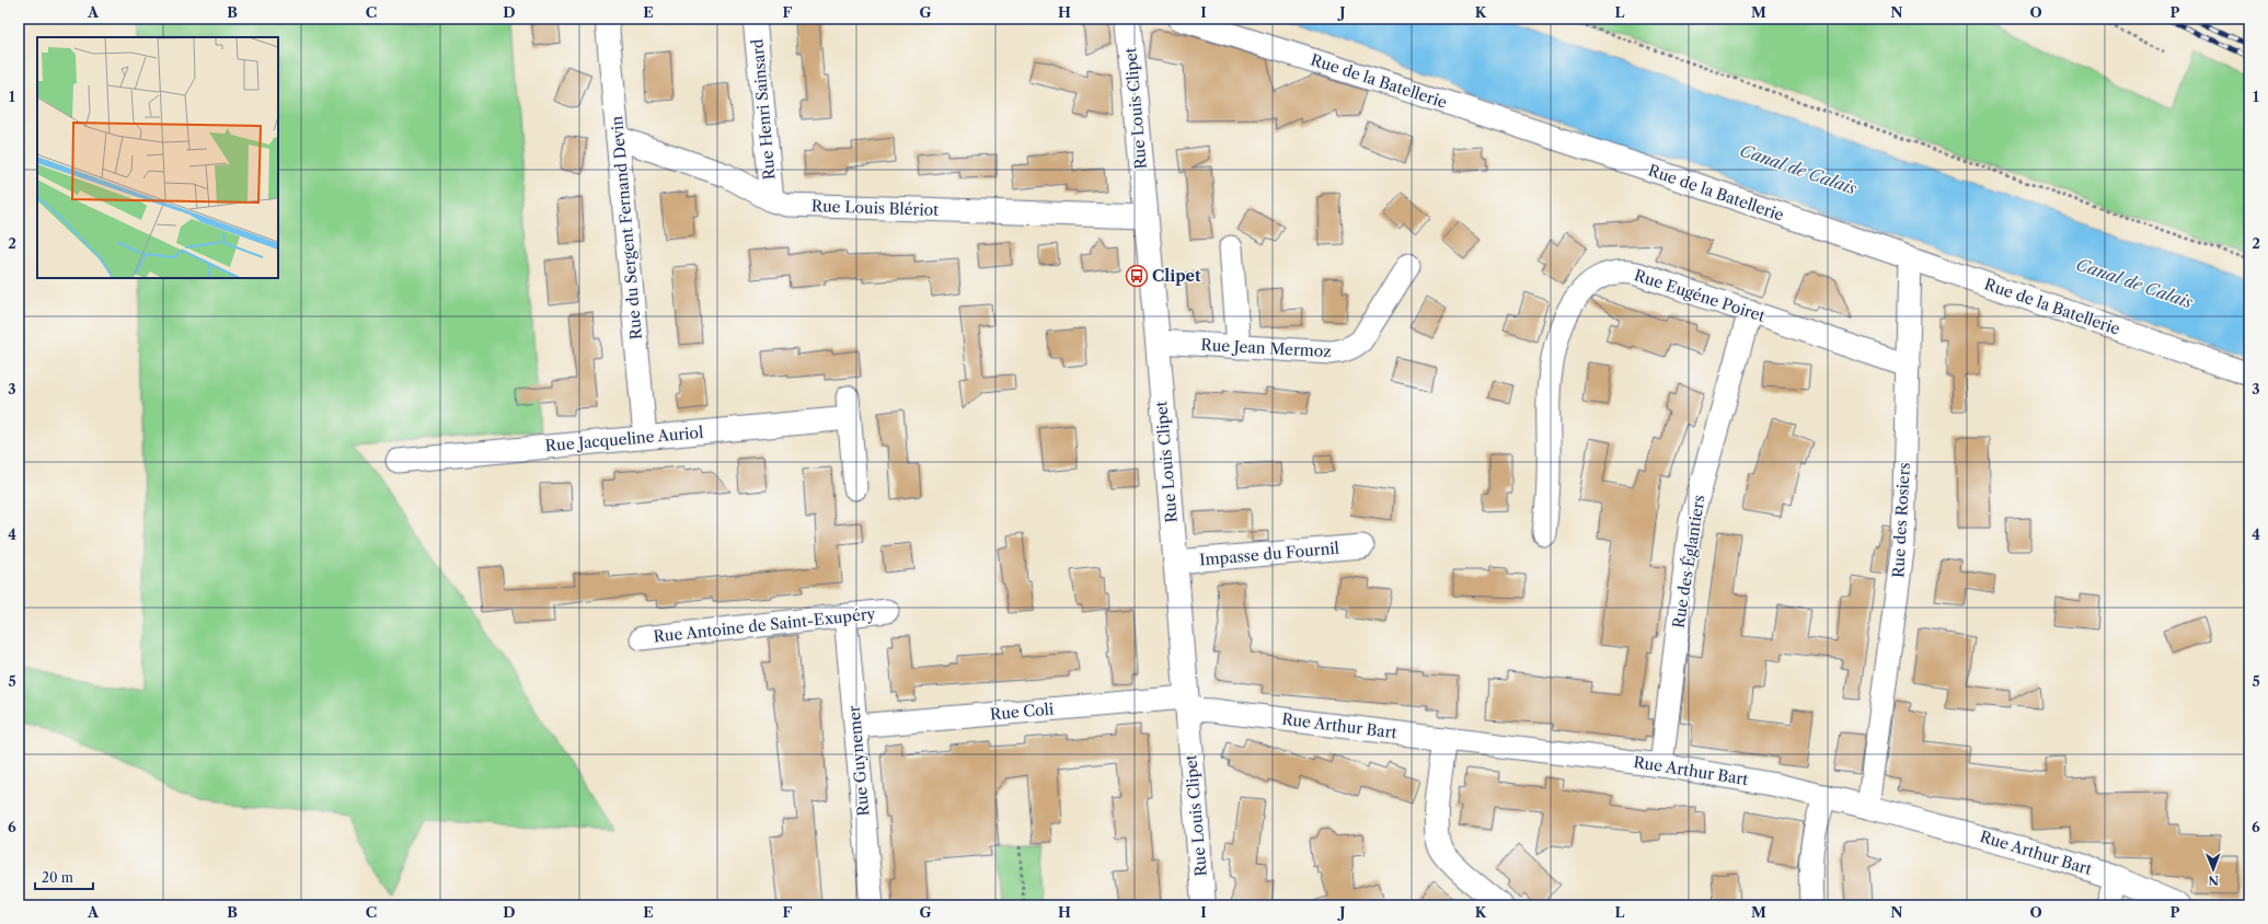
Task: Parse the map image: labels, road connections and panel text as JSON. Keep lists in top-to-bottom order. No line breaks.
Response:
{"streets":{"street":["Rue de la Batellerie","Rue Louis Clipet","Rue Henri Sainsard","Rue Louis Blériot","Rue du Sergent Fernand Devin","Rue Eugéne Poiret","Rue Jean Mermoz","Rue Jacqueline Auriol","Rue des Rosiers","Impasse du Fournil","Rue des Églantiers","Rue Antoine de Saint-Exupéry","Rue Coli","Rue Arthur Bart","Rue Guynemer"]},"crossings":[["Rue de la Batellerie","Rue des Rosiers"],["Rue Louis Clipet","Rue Louis Blériot"],["Rue Louis Clipet","Rue Jean Mermoz"],["Rue Louis Clipet","Impasse du Fournil"],["Rue Louis Clipet","Rue Coli"],["Rue Louis Clipet","Rue Arthur Bart"],["Rue Henri Sainsard","Rue Louis Blériot"],["Rue Louis Blériot","Rue du Sergent Fernand Devin"],["Rue du Sergent Fernand Devin","Rue Jacqueline Auriol"],["Rue Eugéne Poiret","Rue des Rosiers"],["Rue Eugéne Poiret","Rue des Églantiers"],["Rue des Rosiers","Rue Arthur Bart"],["Rue des Églantiers","Rue Arthur Bart"],["Rue Antoine de Saint-Exupéry","Rue Guynemer"],["Rue Coli","Rue Arthur Bart"],["Rue Coli","Rue Guynemer"]],"water":["Canal de Calais"],"places":{"bus stop":["Clipet"]},"scale_bar":"20 m","north":"bottom","grid":{"columns":["A","B","C","D","E","F","G","H","I","J","K","L","M","N","O","P"],"rows":["1","2","3","4","5","6"]}}
